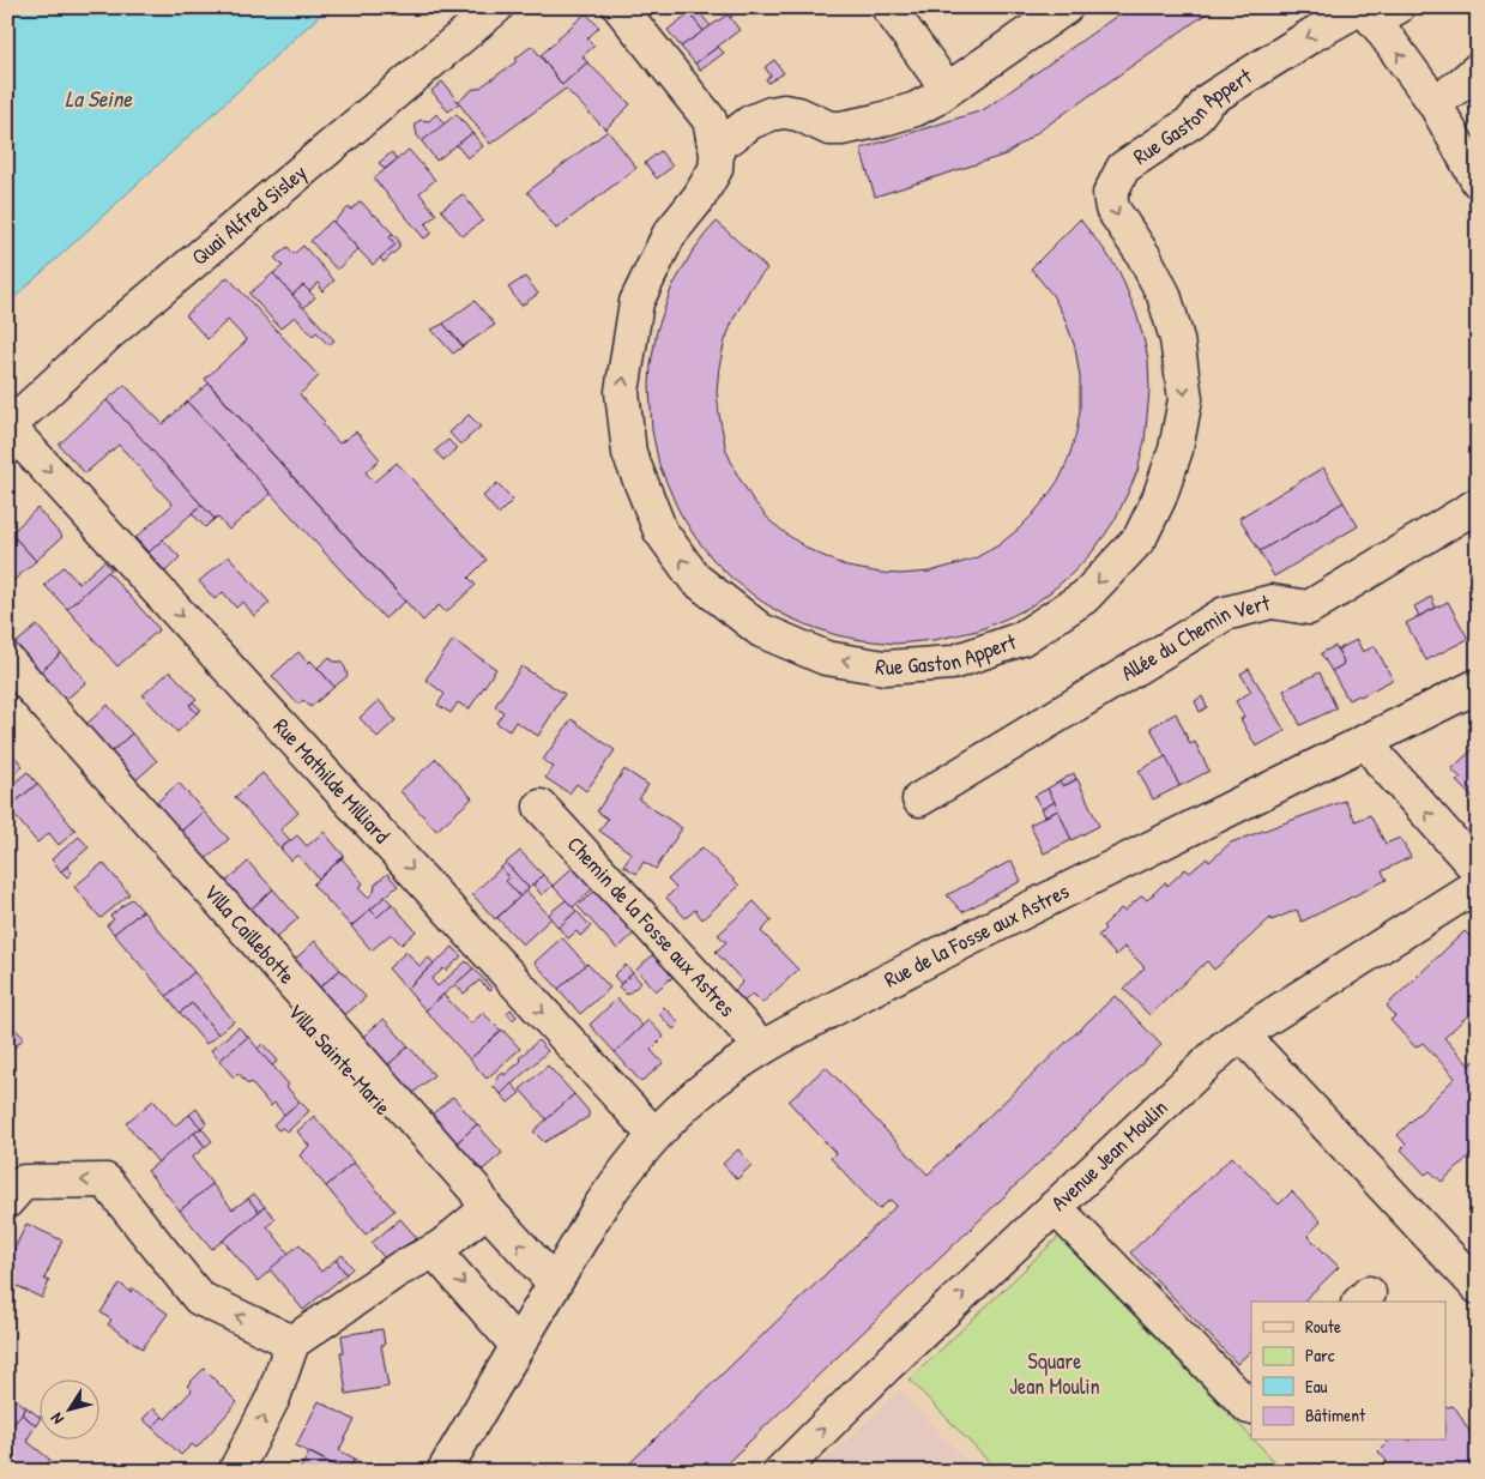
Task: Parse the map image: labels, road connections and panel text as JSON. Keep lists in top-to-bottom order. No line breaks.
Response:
{"streets":{"street":["Rue Gaston Appert","Quai Alfred Sisley","Allée du Chemin Vert","Rue Mathilde Milliard","Chemin de la Fosse aux Astres","Villa Caillebotte","Rue de la Fosse aux Astres","Villa Sainte-Marie","Avenue Jean Moulin"]},"crossings":[["Quai Alfred Sisley","Rue Mathilde Milliard"],["Rue Mathilde Milliard","Rue de la Fosse aux Astres"],["Chemin de la Fosse aux Astres","Rue de la Fosse aux Astres"],["Villa Caillebotte","Villa Sainte-Marie"]],"one_way":["Rue Mathilde Milliard","Avenue Jean Moulin"],"water":["La Seine"],"parks":["Square Jean Moulin"],"legend":["Route","Parc","Eau","Bâtiment"],"north":"bottom left"}
